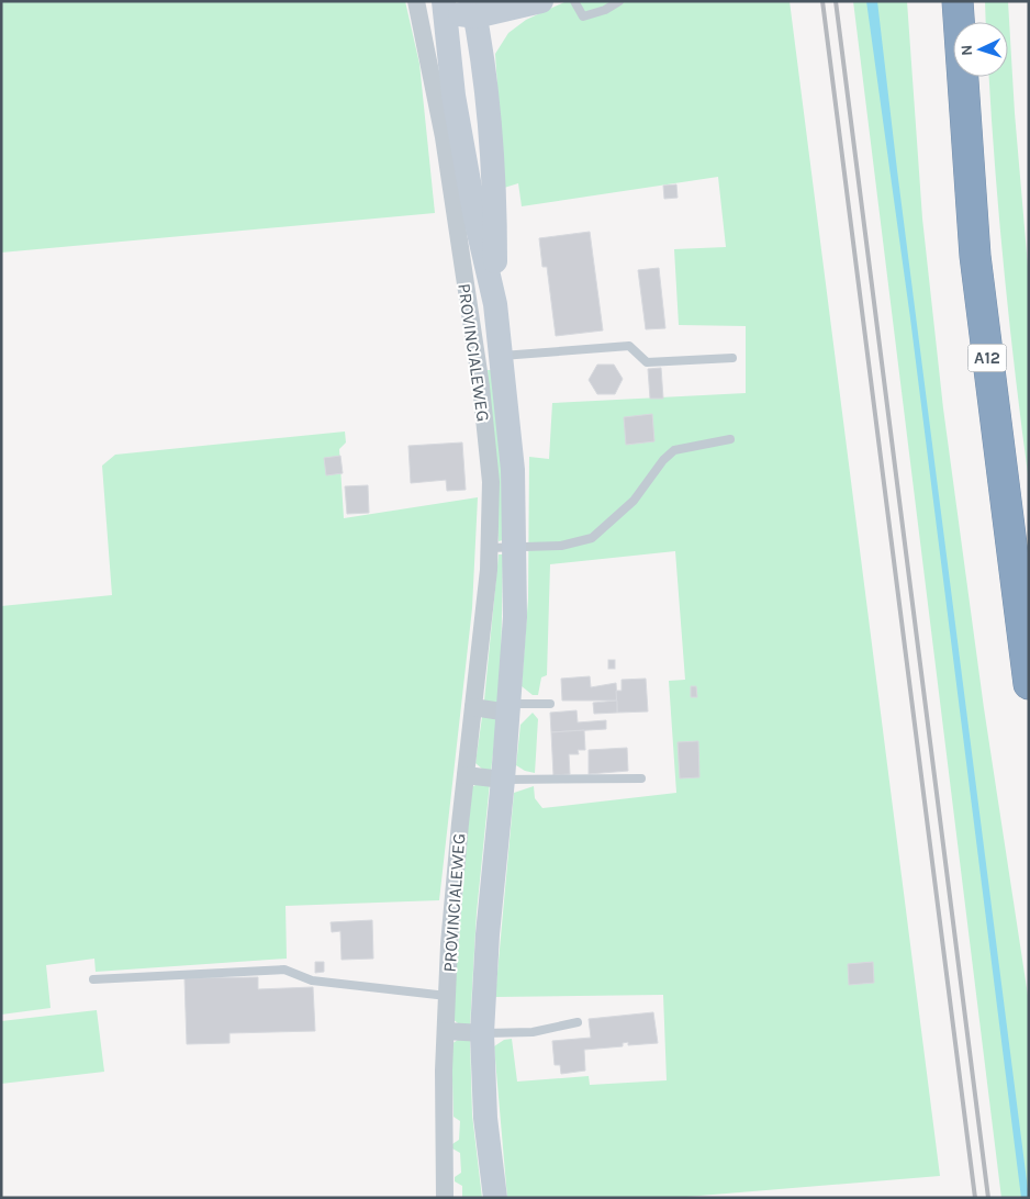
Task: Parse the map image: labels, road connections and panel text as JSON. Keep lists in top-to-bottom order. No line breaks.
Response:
{"streets":{"highway":["A12"],"main road":["PROVINCIALEWEG"]},"north":"left"}
